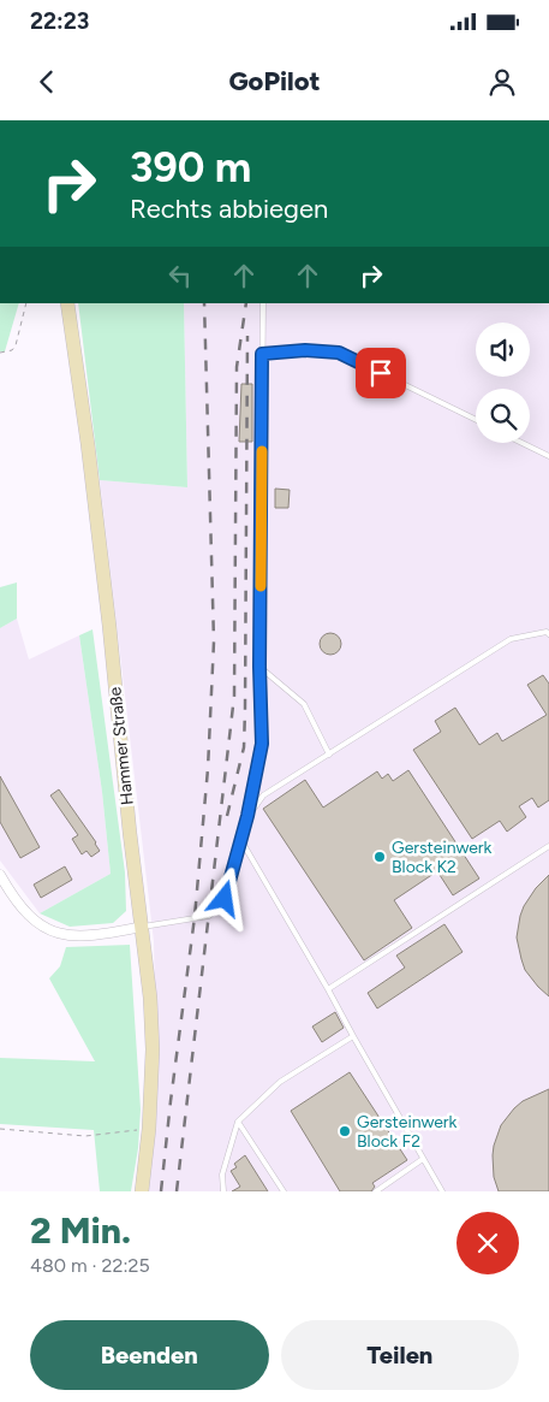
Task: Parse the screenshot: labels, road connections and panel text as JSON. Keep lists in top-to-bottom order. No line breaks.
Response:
{"streets":{"main road":["Hammer Straße"]},"places":["Gersteinwerk Block K2","Gersteinwerk Block F2"],"page":{"status":"22:23","header":"GoPilot","turn":["390 m","Rechts abbiegen"],"heading":["2 Min.","480 m · 22:25"],"buttons":["Beenden","Teilen"]}}
